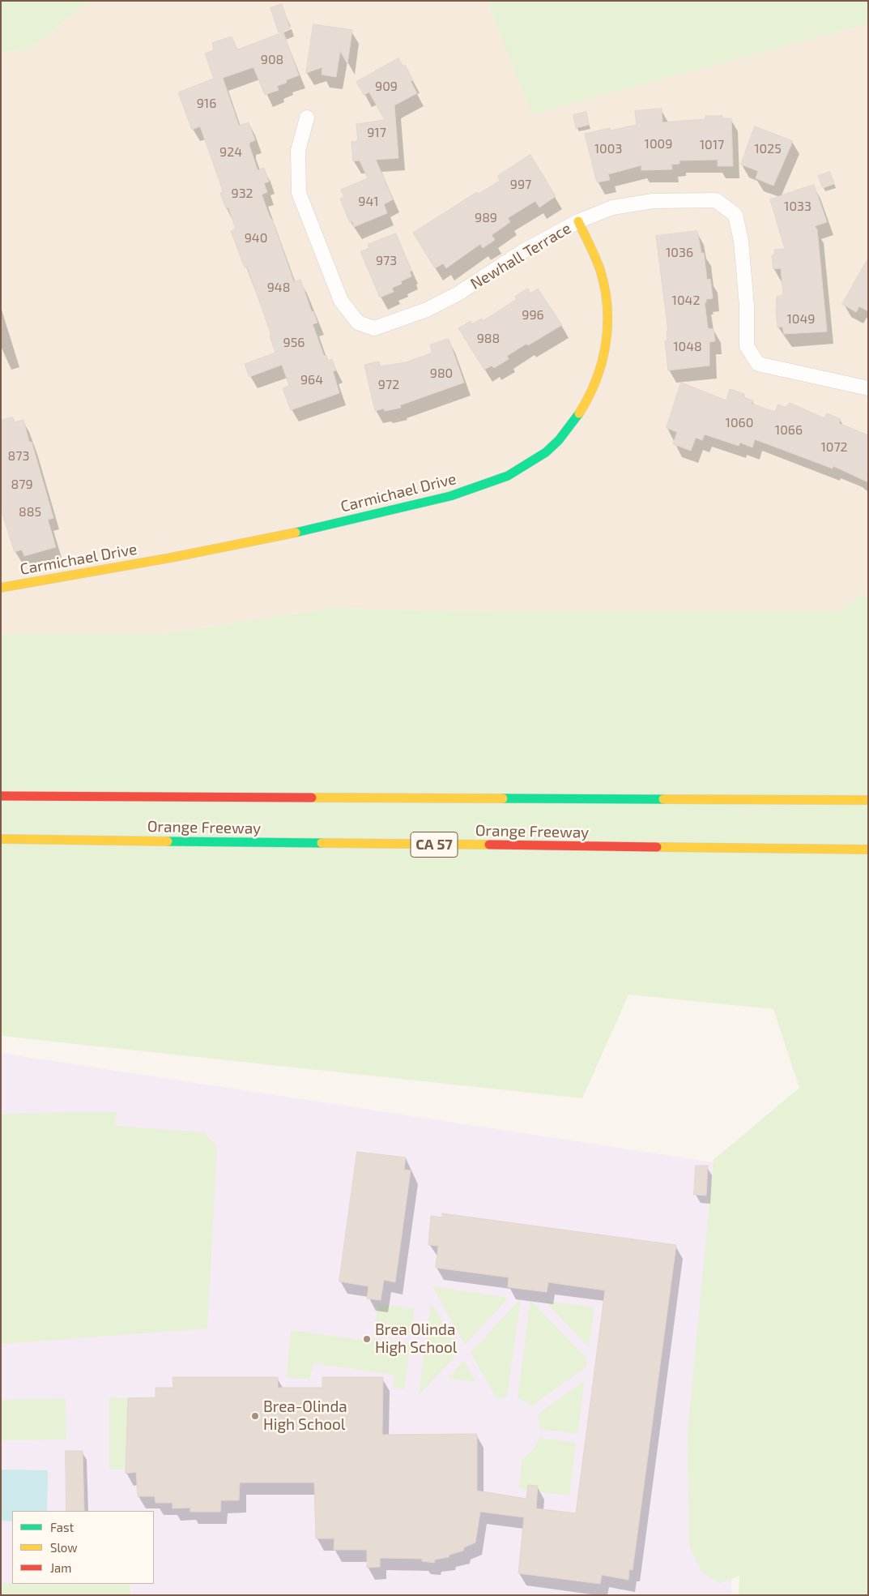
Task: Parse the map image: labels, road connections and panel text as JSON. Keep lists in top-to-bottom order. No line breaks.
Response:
{"streets":{"main road":["Carmichael Drive","Orange Freeway","CA 57"],"street":["Newhall Terrace"]},"crossings":[["Newhall Terrace","Carmichael Drive"]],"places":["Brea Olinda High School","Brea-Olinda High School"],"house_numbers":["908","909","916","917","1009","1017","1003","1025","924","997","932","941","1033","989","940","1036","973","948","1042","996","1049","988","956","1048","980","964","972","1060","1066","1072","873","879","885"],"legend":["Fast","Slow","Jam"]}
